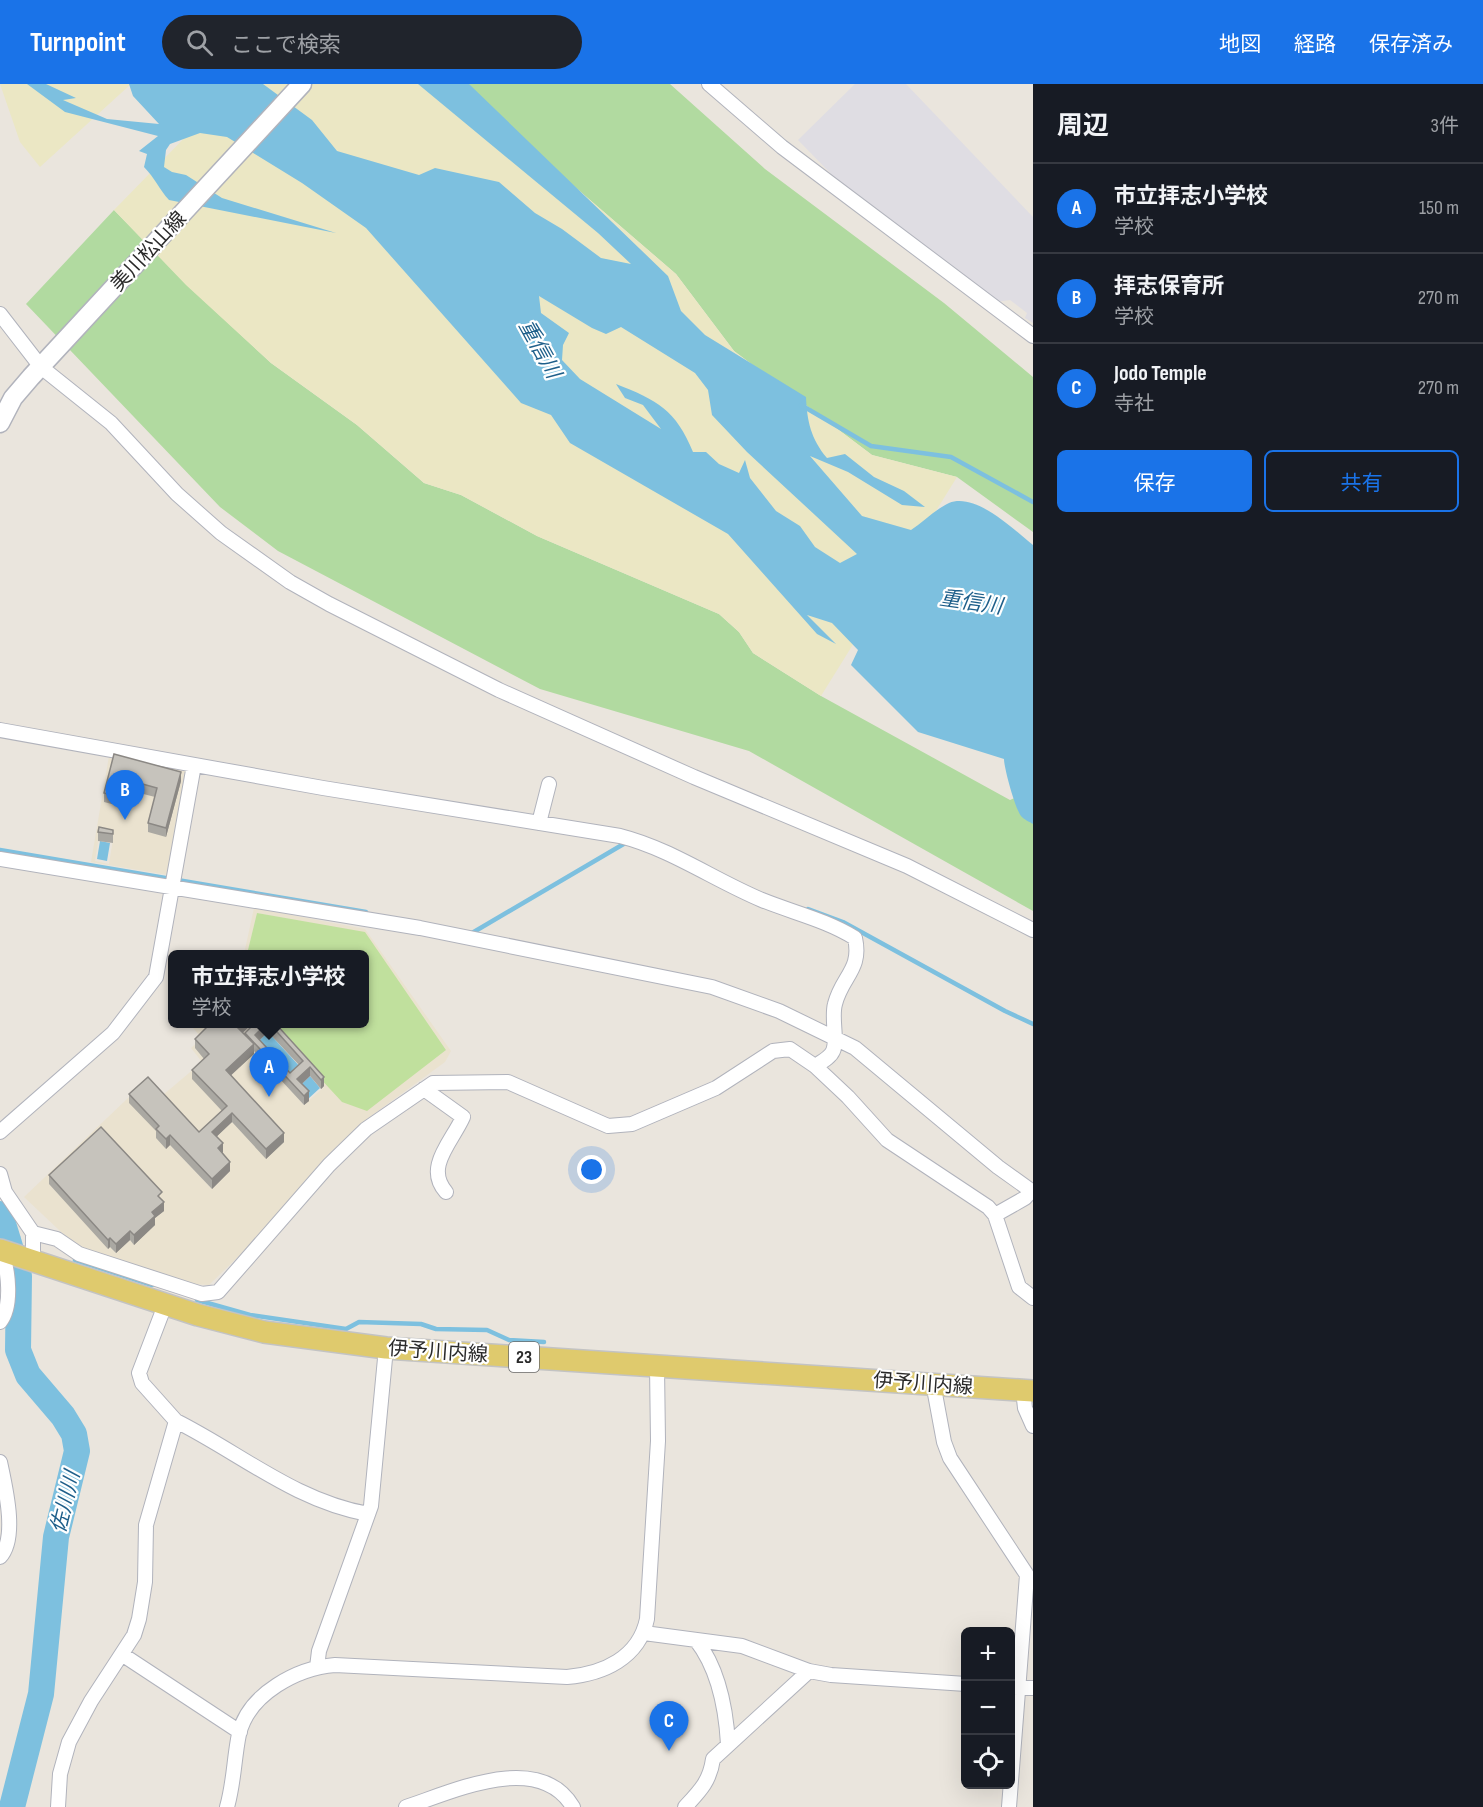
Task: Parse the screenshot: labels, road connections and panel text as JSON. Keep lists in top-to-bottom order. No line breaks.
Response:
{"streets":{"main road":["美川松山線","伊予川内線","23"]},"water":["重信川","佐川川"],"page":{"header":"Turnpoint","search":"ここで検索","nav":["地図","経路","保存済み"],"heading":["周辺","3件"],"list":[{"mark":"A","name":"市立拝志小学校","note":"学校","value":"150 m"},{"mark":"B","name":"拝志保育所","note":"学校","value":"270 m"},{"mark":"C","name":"Jodo Temple","note":"寺社","value":"270 m"}],"buttons":["保存","共有"],"pins":["B","A","C"],"popup":["市立拝志小学校","学校"],"map_buttons":["+","−"]}}
